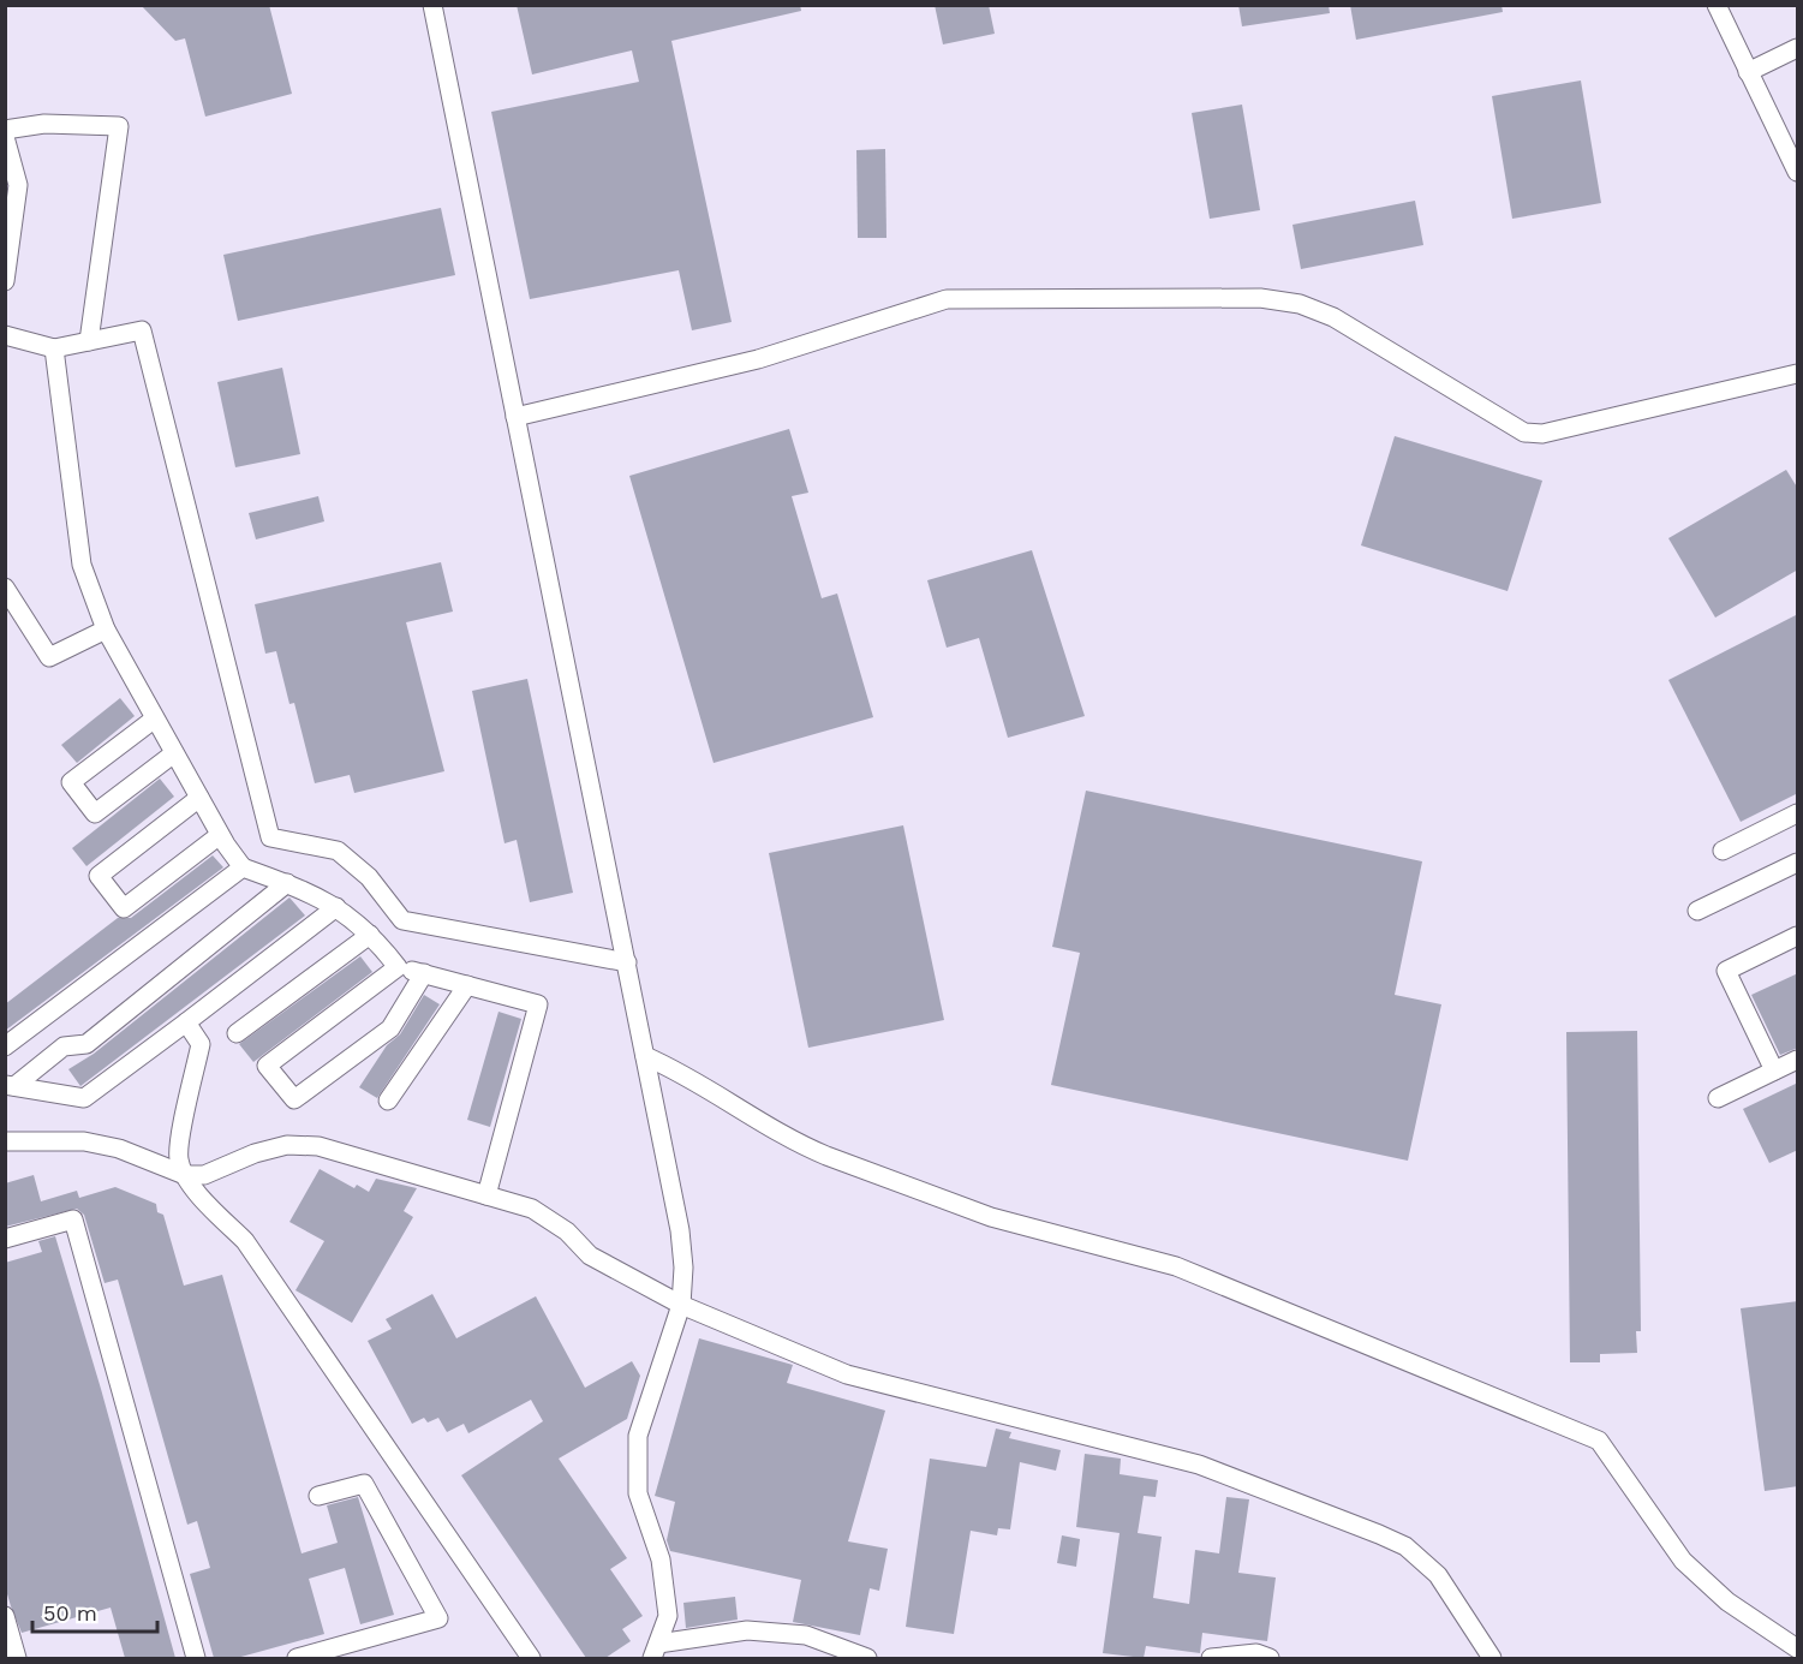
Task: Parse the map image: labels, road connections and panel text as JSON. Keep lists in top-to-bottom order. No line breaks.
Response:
{"scale_bar":"50 m"}
